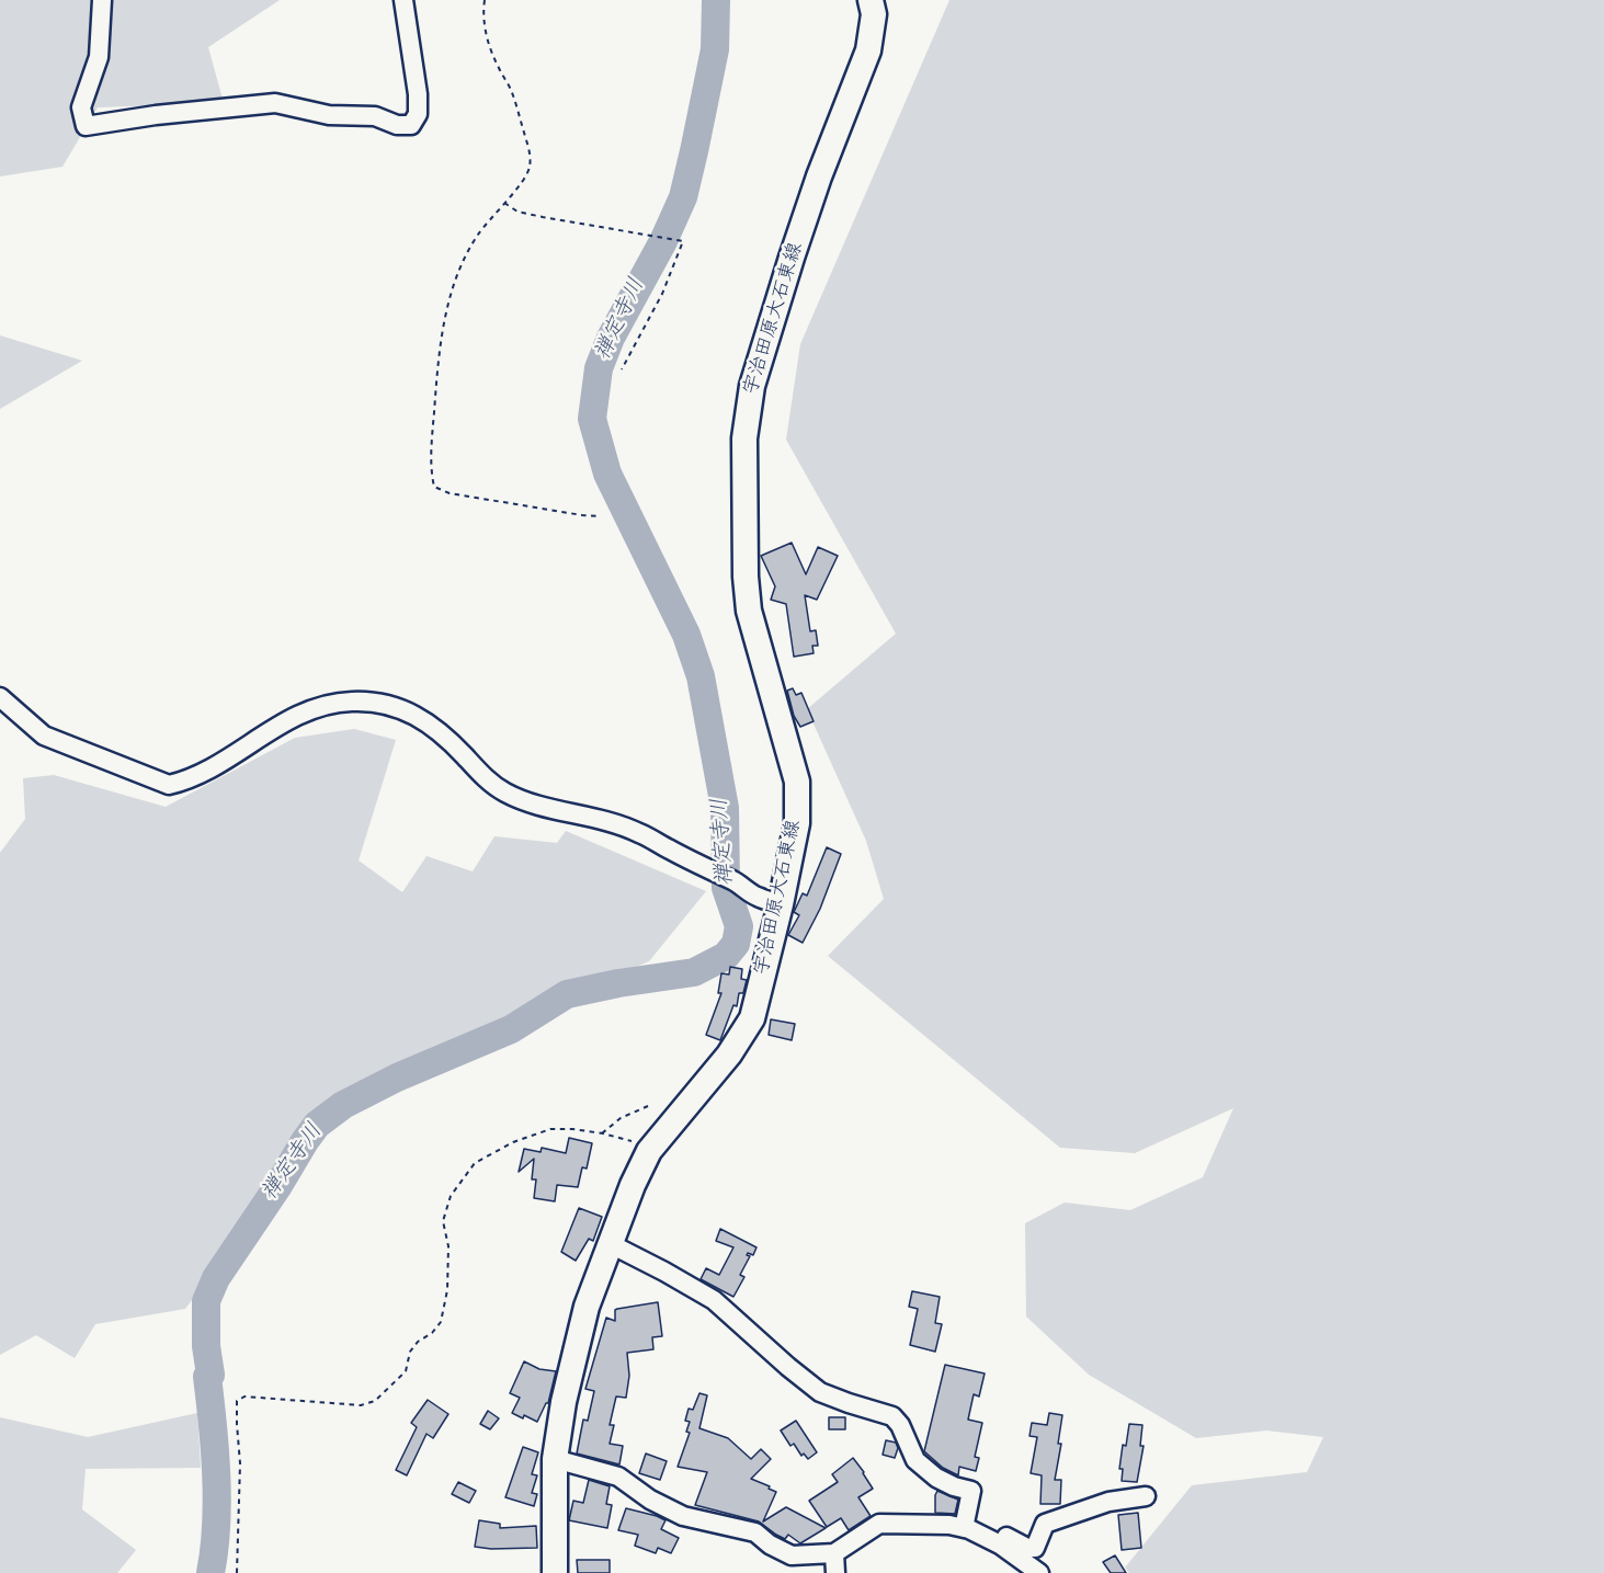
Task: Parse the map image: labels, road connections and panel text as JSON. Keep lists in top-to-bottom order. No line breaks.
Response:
{"streets":{"main road":["宇治田原大石東線"]},"water":["禅定寺川"]}
